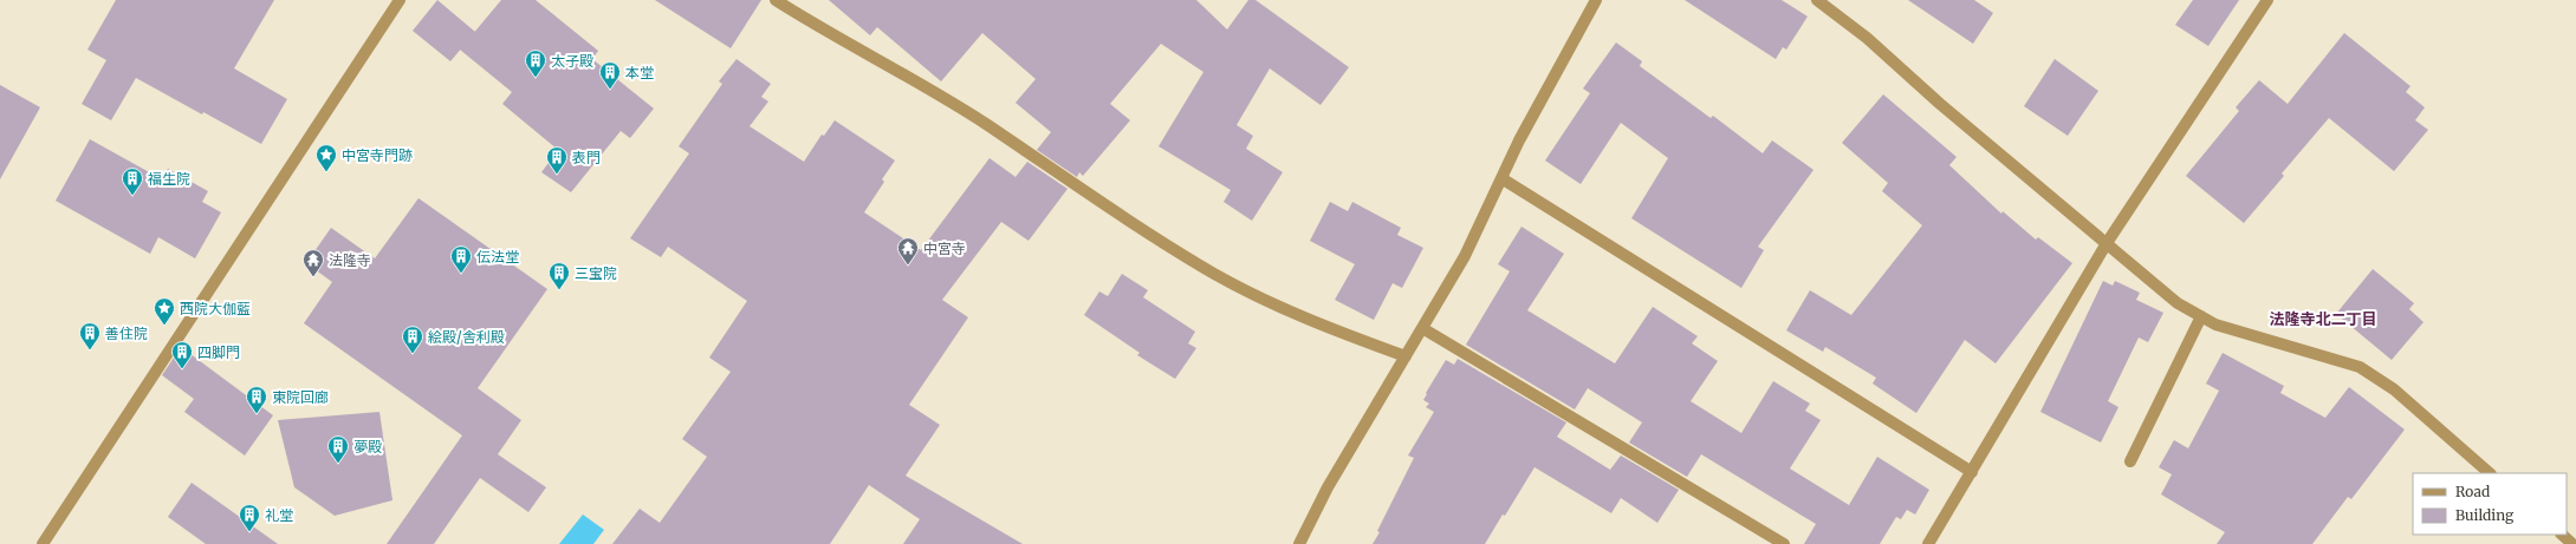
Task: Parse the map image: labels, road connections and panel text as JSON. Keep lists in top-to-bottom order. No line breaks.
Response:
{"districts":["法隆寺北二丁目"],"places":{"building":["太子殿","本堂","表門","福生院","伝法堂","三宝院","善住院","絵殿/舎利殿","四脚門","東院回廊","夢殿","礼堂"],"place":["中宮寺門跡","西院大伽藍"],"temple":["中宮寺","法隆寺"]},"legend":["Road","Building"]}
